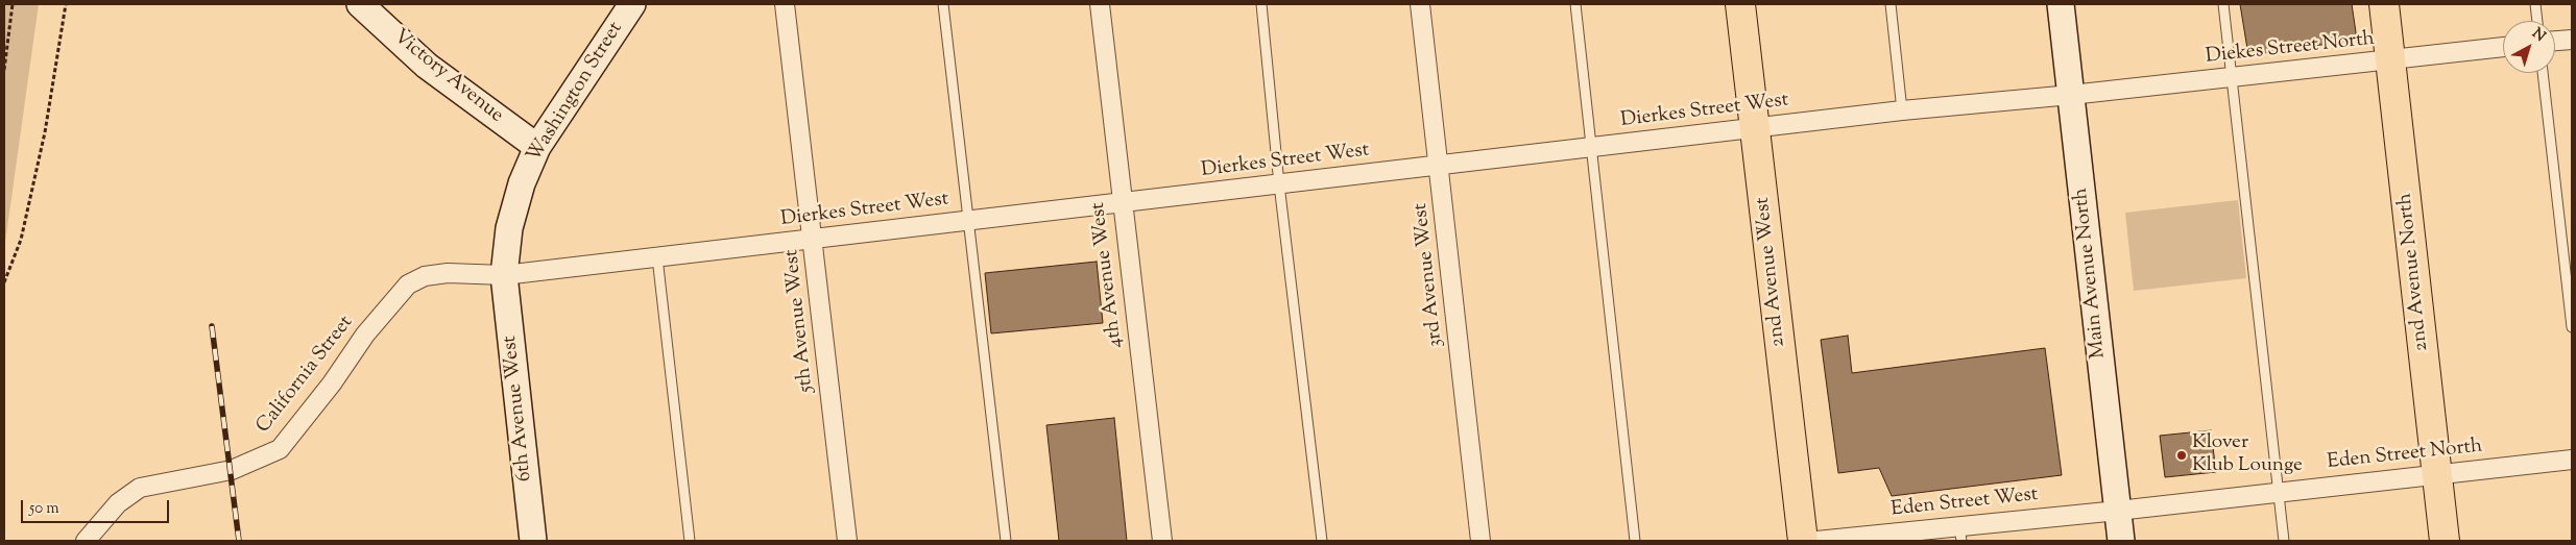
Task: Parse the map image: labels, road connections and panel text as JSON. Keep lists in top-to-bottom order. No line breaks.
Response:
{"streets":{"main road":["2nd Avenue West","2nd Avenue North"],"street":["Diekes Street North","Victory Avenue","Washington Street","Dierkes Street West","Main Avenue North","4th Avenue West","3rd Avenue West","5th Avenue West","California Street","6th Avenue West","Eden Street North","Eden Street West"]},"crossings":[["Diekes Street North","Dierkes Street West"],["Diekes Street North","2nd Avenue North"],["Diekes Street North","Main Avenue North"],["Victory Avenue","Washington Street"],["Washington Street","Dierkes Street West"],["Washington Street","California Street"],["Washington Street","6th Avenue West"],["Dierkes Street West","2nd Avenue West"],["Dierkes Street West","Main Avenue North"],["Dierkes Street West","4th Avenue West"],["Dierkes Street West","3rd Avenue West"],["Dierkes Street West","5th Avenue West"],["Dierkes Street West","California Street"],["Dierkes Street West","6th Avenue West"],["2nd Avenue North","Eden Street North"],["Main Avenue North","Eden Street North"],["Main Avenue North","Eden Street West"],["California Street","6th Avenue West"],["Eden Street North","Eden Street West"]],"places":["Klover Klub Lounge"],"scale_bar":"50 m","north":"top right"}
